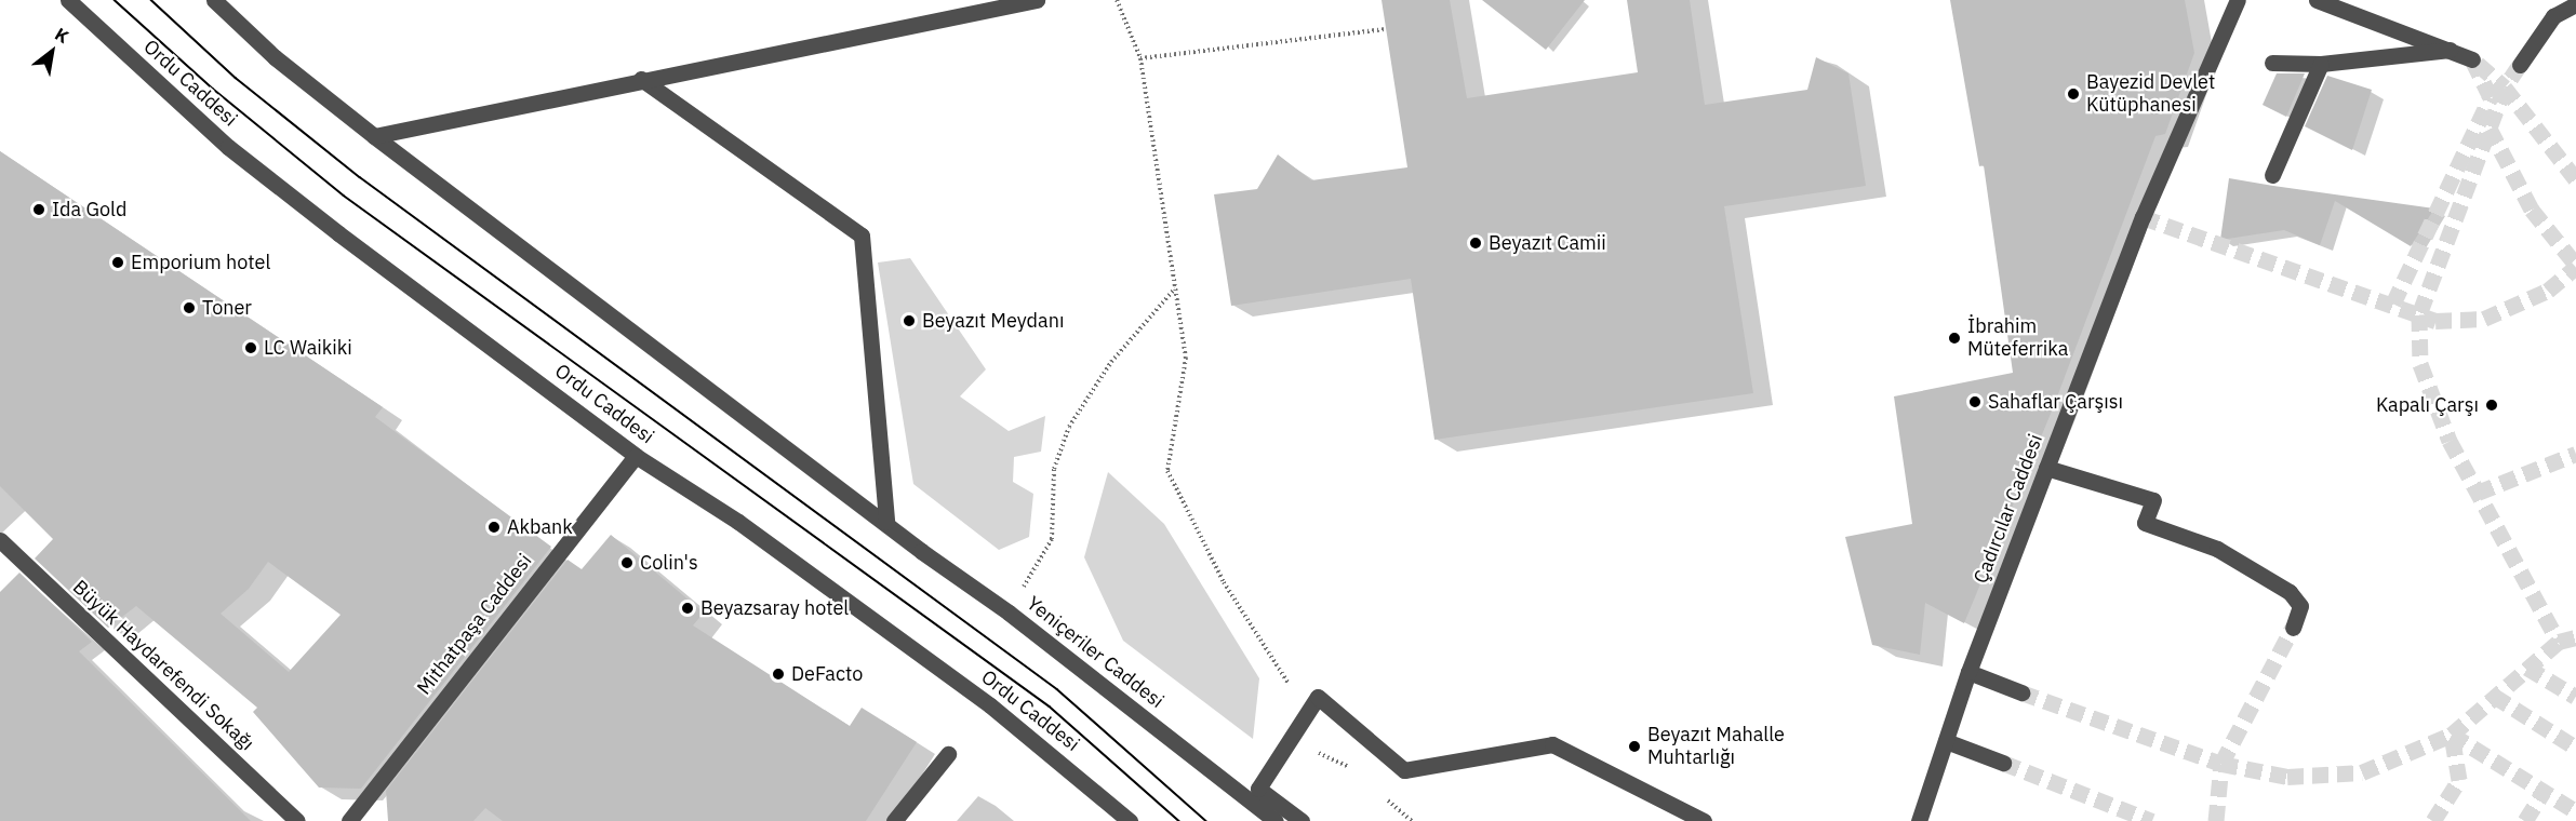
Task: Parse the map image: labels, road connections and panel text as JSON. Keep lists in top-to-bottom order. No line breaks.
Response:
{"streets":{"street":["Ordu Caddesi","Çadırcılar Caddesi","Mithatpaşa Caddesi","Yeniçeriler Caddesi","Büyük Haydarefendi Sokağı"]},"crossings":[["Ordu Caddesi","Mithatpaşa Caddesi"]],"places":["Bayezid Devlet Kütüphanesi","Ida Gold","Beyazıt Camii","Emporium hotel","Toner","Beyazıt Meydanı","İbrahim Müteferrika","LC Waikiki","Sahaflar Çarşısı","Kapalı Çarşı","Akbank","Colin's","Beyazsaray hotel","DeFacto","Beyazıt Mahalle Muhtarlığı"],"north":"top right"}
